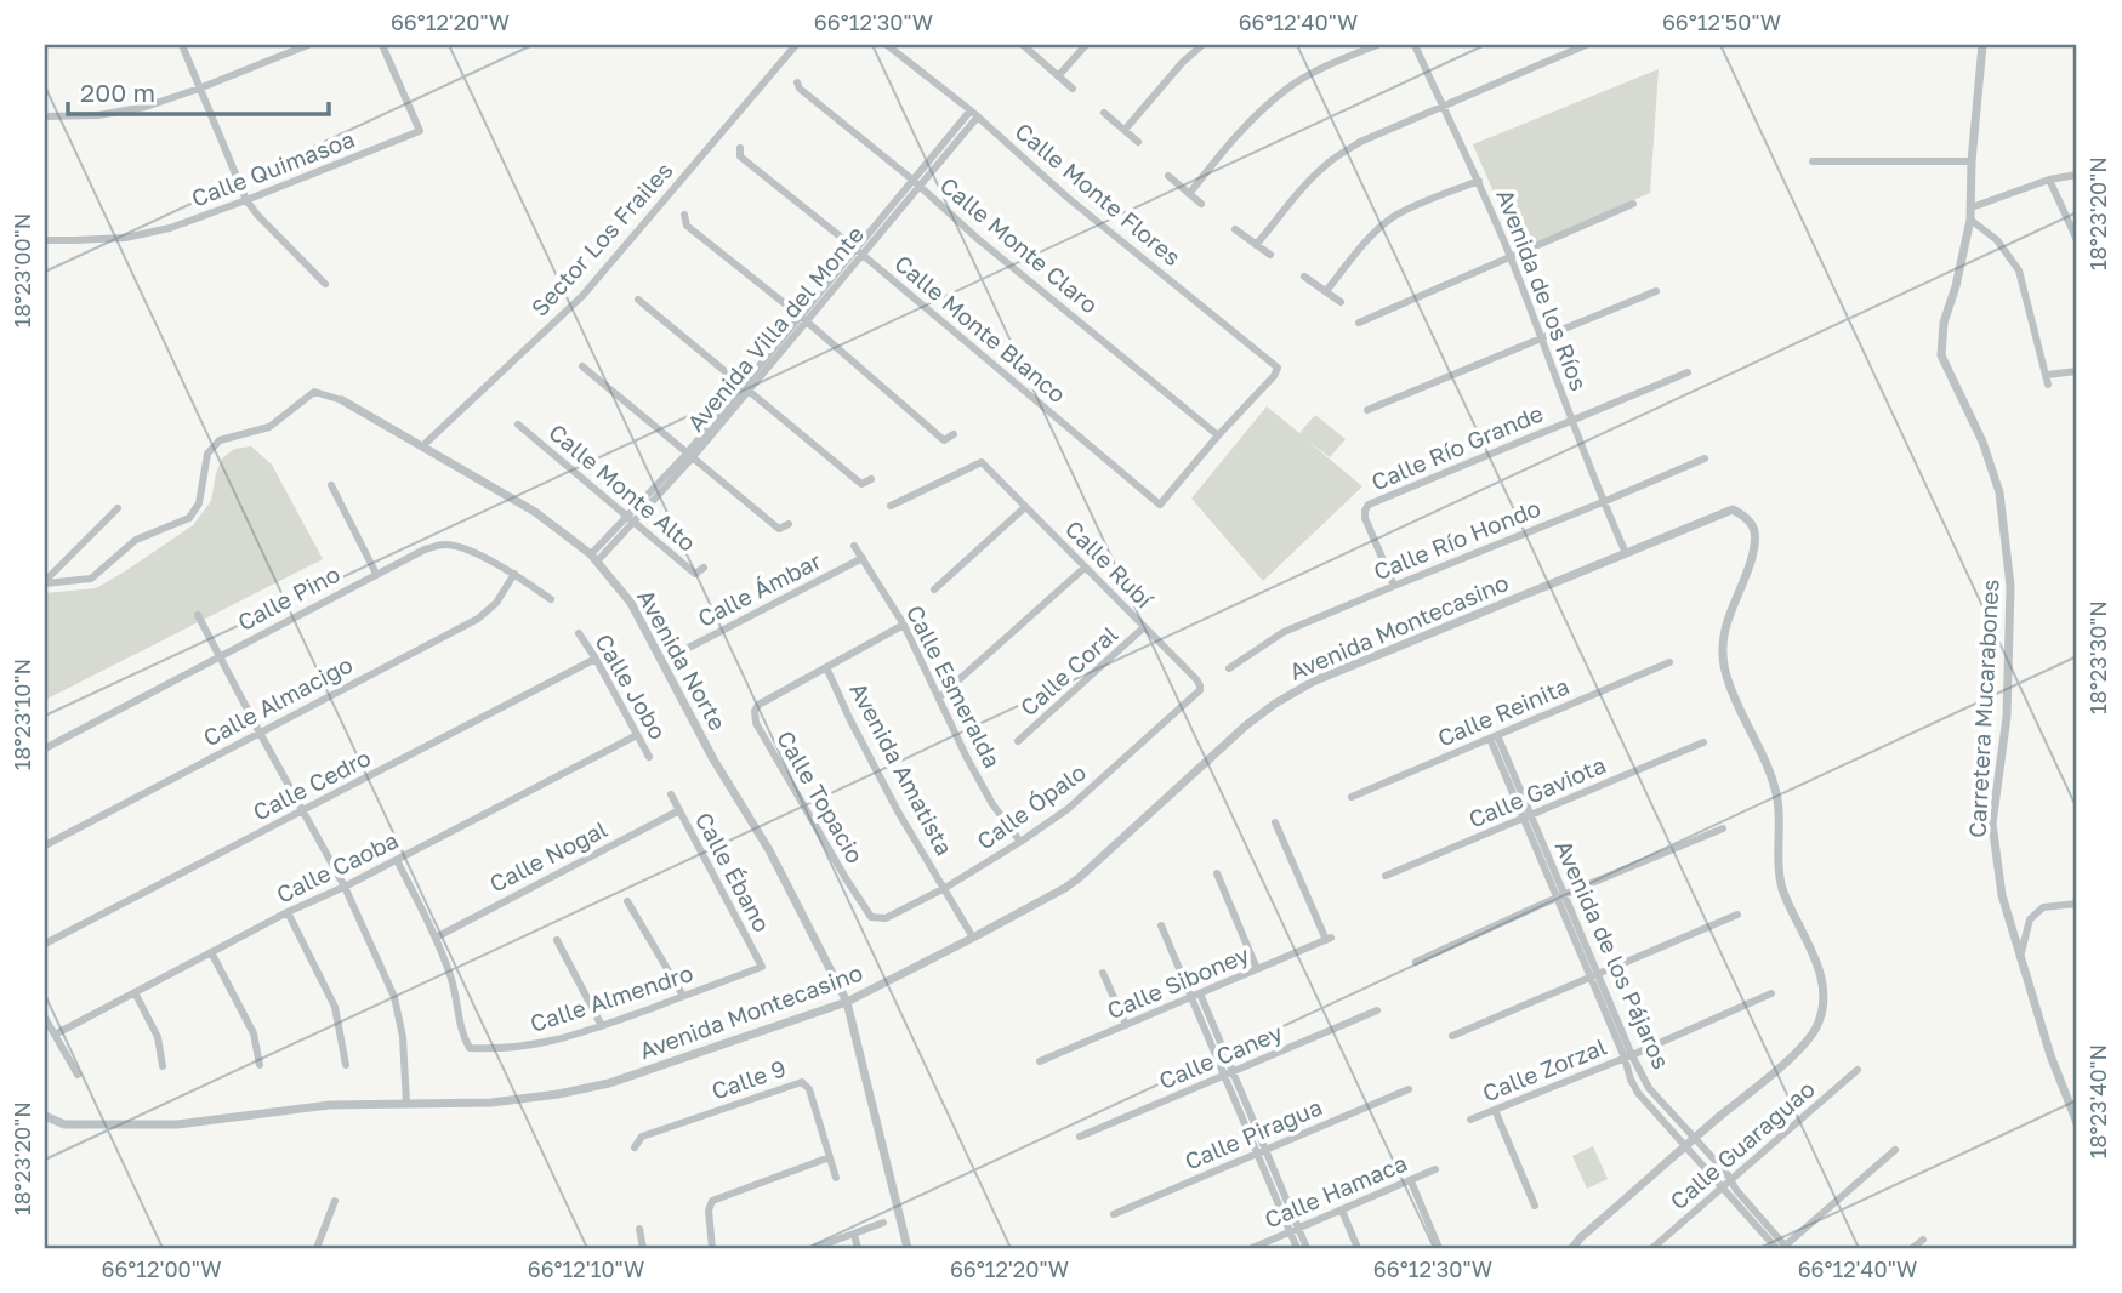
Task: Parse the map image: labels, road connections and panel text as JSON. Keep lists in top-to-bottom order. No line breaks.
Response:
{"streets":{"street":["Calle Quimasoa","Calle Monte Flores","Sector Los Frailes","Calle Monte Claro","Avenida de los Ríos","Avenida Villa del Monte","Calle Monte Blanco","Calle Río Grande","Calle Monte Alto","Calle Río Hondo","Calle Rubí","Calle Ámbar","Calle Pino","Avenida Montecasino","Avenida Norte","Calle Coral","Calle Jobo","Calle Esmeralda","Calle Almacigo","Carretera Mucarabones","Calle Reinita","Avenida Amatista","Calle Cedro","Calle Gaviota","Calle Topacio","Calle Ópalo","Calle Nogal","Calle Caoba","Calle Ébano","Avenida de los Pájaros","Calle Siboney","Calle Almendro","Calle Caney","Calle Zorzal","Calle 9","Calle Piragua","Calle Guaraguao","Calle Hamaca"]},"crossings":[["Calle Monte Flores","Calle Monte Claro"],["Calle Monte Flores","Avenida Villa del Monte"],["Calle Monte Flores","Calle Monte Blanco"],["Sector Los Frailes","Avenida Norte"],["Calle Monte Claro","Avenida Villa del Monte"],["Calle Monte Claro","Calle Monte Blanco"],["Avenida de los Ríos","Calle Río Grande"],["Avenida de los Ríos","Calle Río Hondo"],["Avenida de los Ríos","Avenida Montecasino"],["Avenida Villa del Monte","Calle Monte Blanco"],["Avenida Villa del Monte","Calle Monte Alto"],["Avenida Villa del Monte","Avenida Norte"],["Calle Río Grande","Calle Río Hondo"],["Calle Rubí","Calle Coral"],["Calle Rubí","Calle Ópalo"],["Calle Ámbar","Calle Esmeralda"],["Calle Pino","Calle Almacigo"],["Avenida Montecasino","Avenida Norte"],["Avenida Montecasino","Avenida Amatista"],["Avenida Montecasino","Avenida de los Pájaros"],["Calle Jobo","Calle Cedro"],["Calle Jobo","Calle Caoba"],["Calle Esmeralda","Calle Topacio"],["Calle Esmeralda","Calle Ópalo"],["Calle Reinita","Avenida de los Pájaros"],["Avenida Amatista","Calle Topacio"],["Avenida Amatista","Calle Ópalo"],["Calle Gaviota","Avenida de los Pájaros"],["Calle Topacio","Calle Ópalo"],["Calle Nogal","Calle Ébano"],["Calle Nogal","Calle Almendro"],["Calle Caoba","Calle Almendro"],["Calle Ébano","Calle Almendro"],["Avenida de los Pájaros","Calle Zorzal"],["Avenida de los Pájaros","Calle Guaraguao"]],"scale_bar":"200 m","coordinates":["66°12'20\"W","66°12'30\"W","66°12'40\"W","66°12'50\"W","18°23'20\"N","18°23'00\"N","18°23'30\"N","18°23'10\"N","18°23'40\"N","66°12'00\"W","66°12'10\"W"]}
